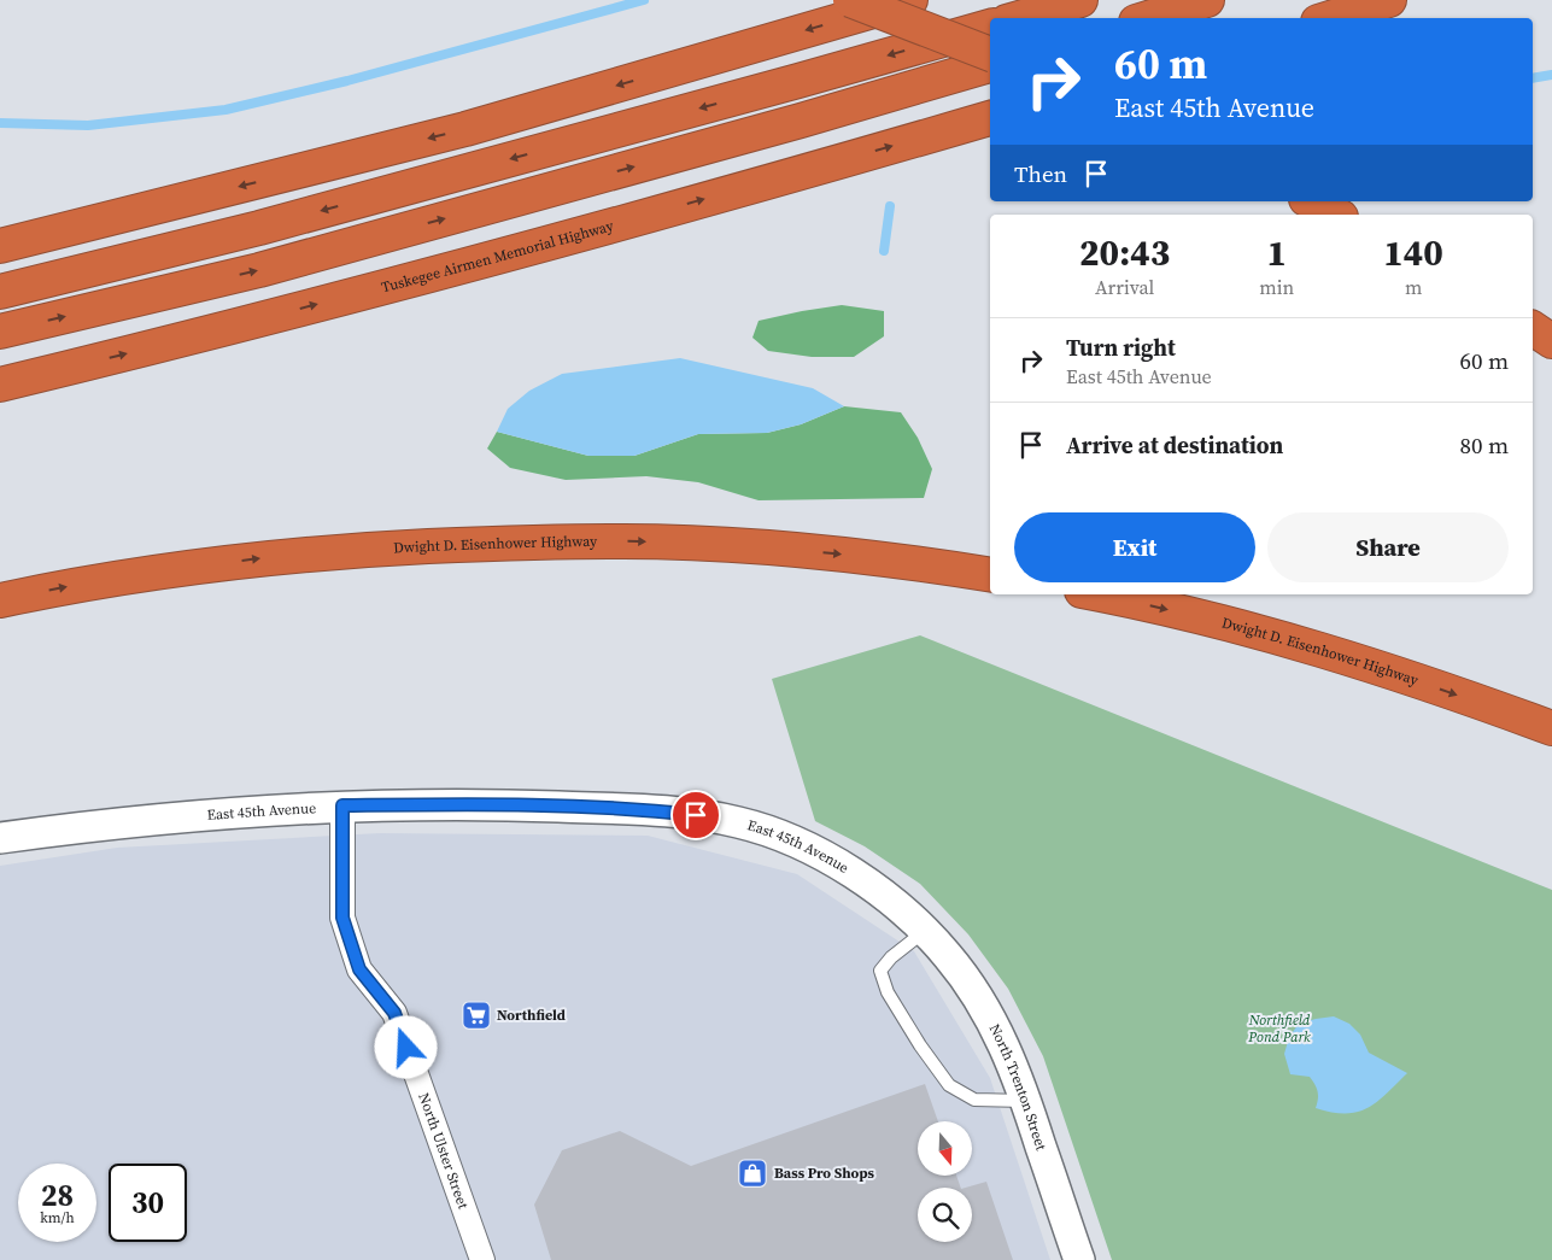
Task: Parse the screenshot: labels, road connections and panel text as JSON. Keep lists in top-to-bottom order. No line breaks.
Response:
{"streets":{"highway":["Tuskegee Airmen Memorial Highway","Dwight D. Eisenhower Highway"],"street":["East 45th Avenue","North Trenton Street","North Ulster Street"]},"crossings":[["East 45th Avenue","North Trenton Street"],["East 45th Avenue","North Ulster Street"]],"one_way":["Dwight D. Eisenhower Highway"],"parks":["Northfield Pond Park"],"places":{"supermarket":["Northfield"],"shop":["Bass Pro Shops"]},"north":"bottom","page":{"turn":["60 m","East 45th Avenue"],"then":"Then","eta":["20:43","Arrival","1","min","140","m"],"list":[{"name":"Turn right","note":"East 45th Avenue","value":"60 m"},{"name":"Arrive at destination","value":"80 m"}],"buttons":["Exit","Share"],"speed":"28 km/h","limit":"30"}}
